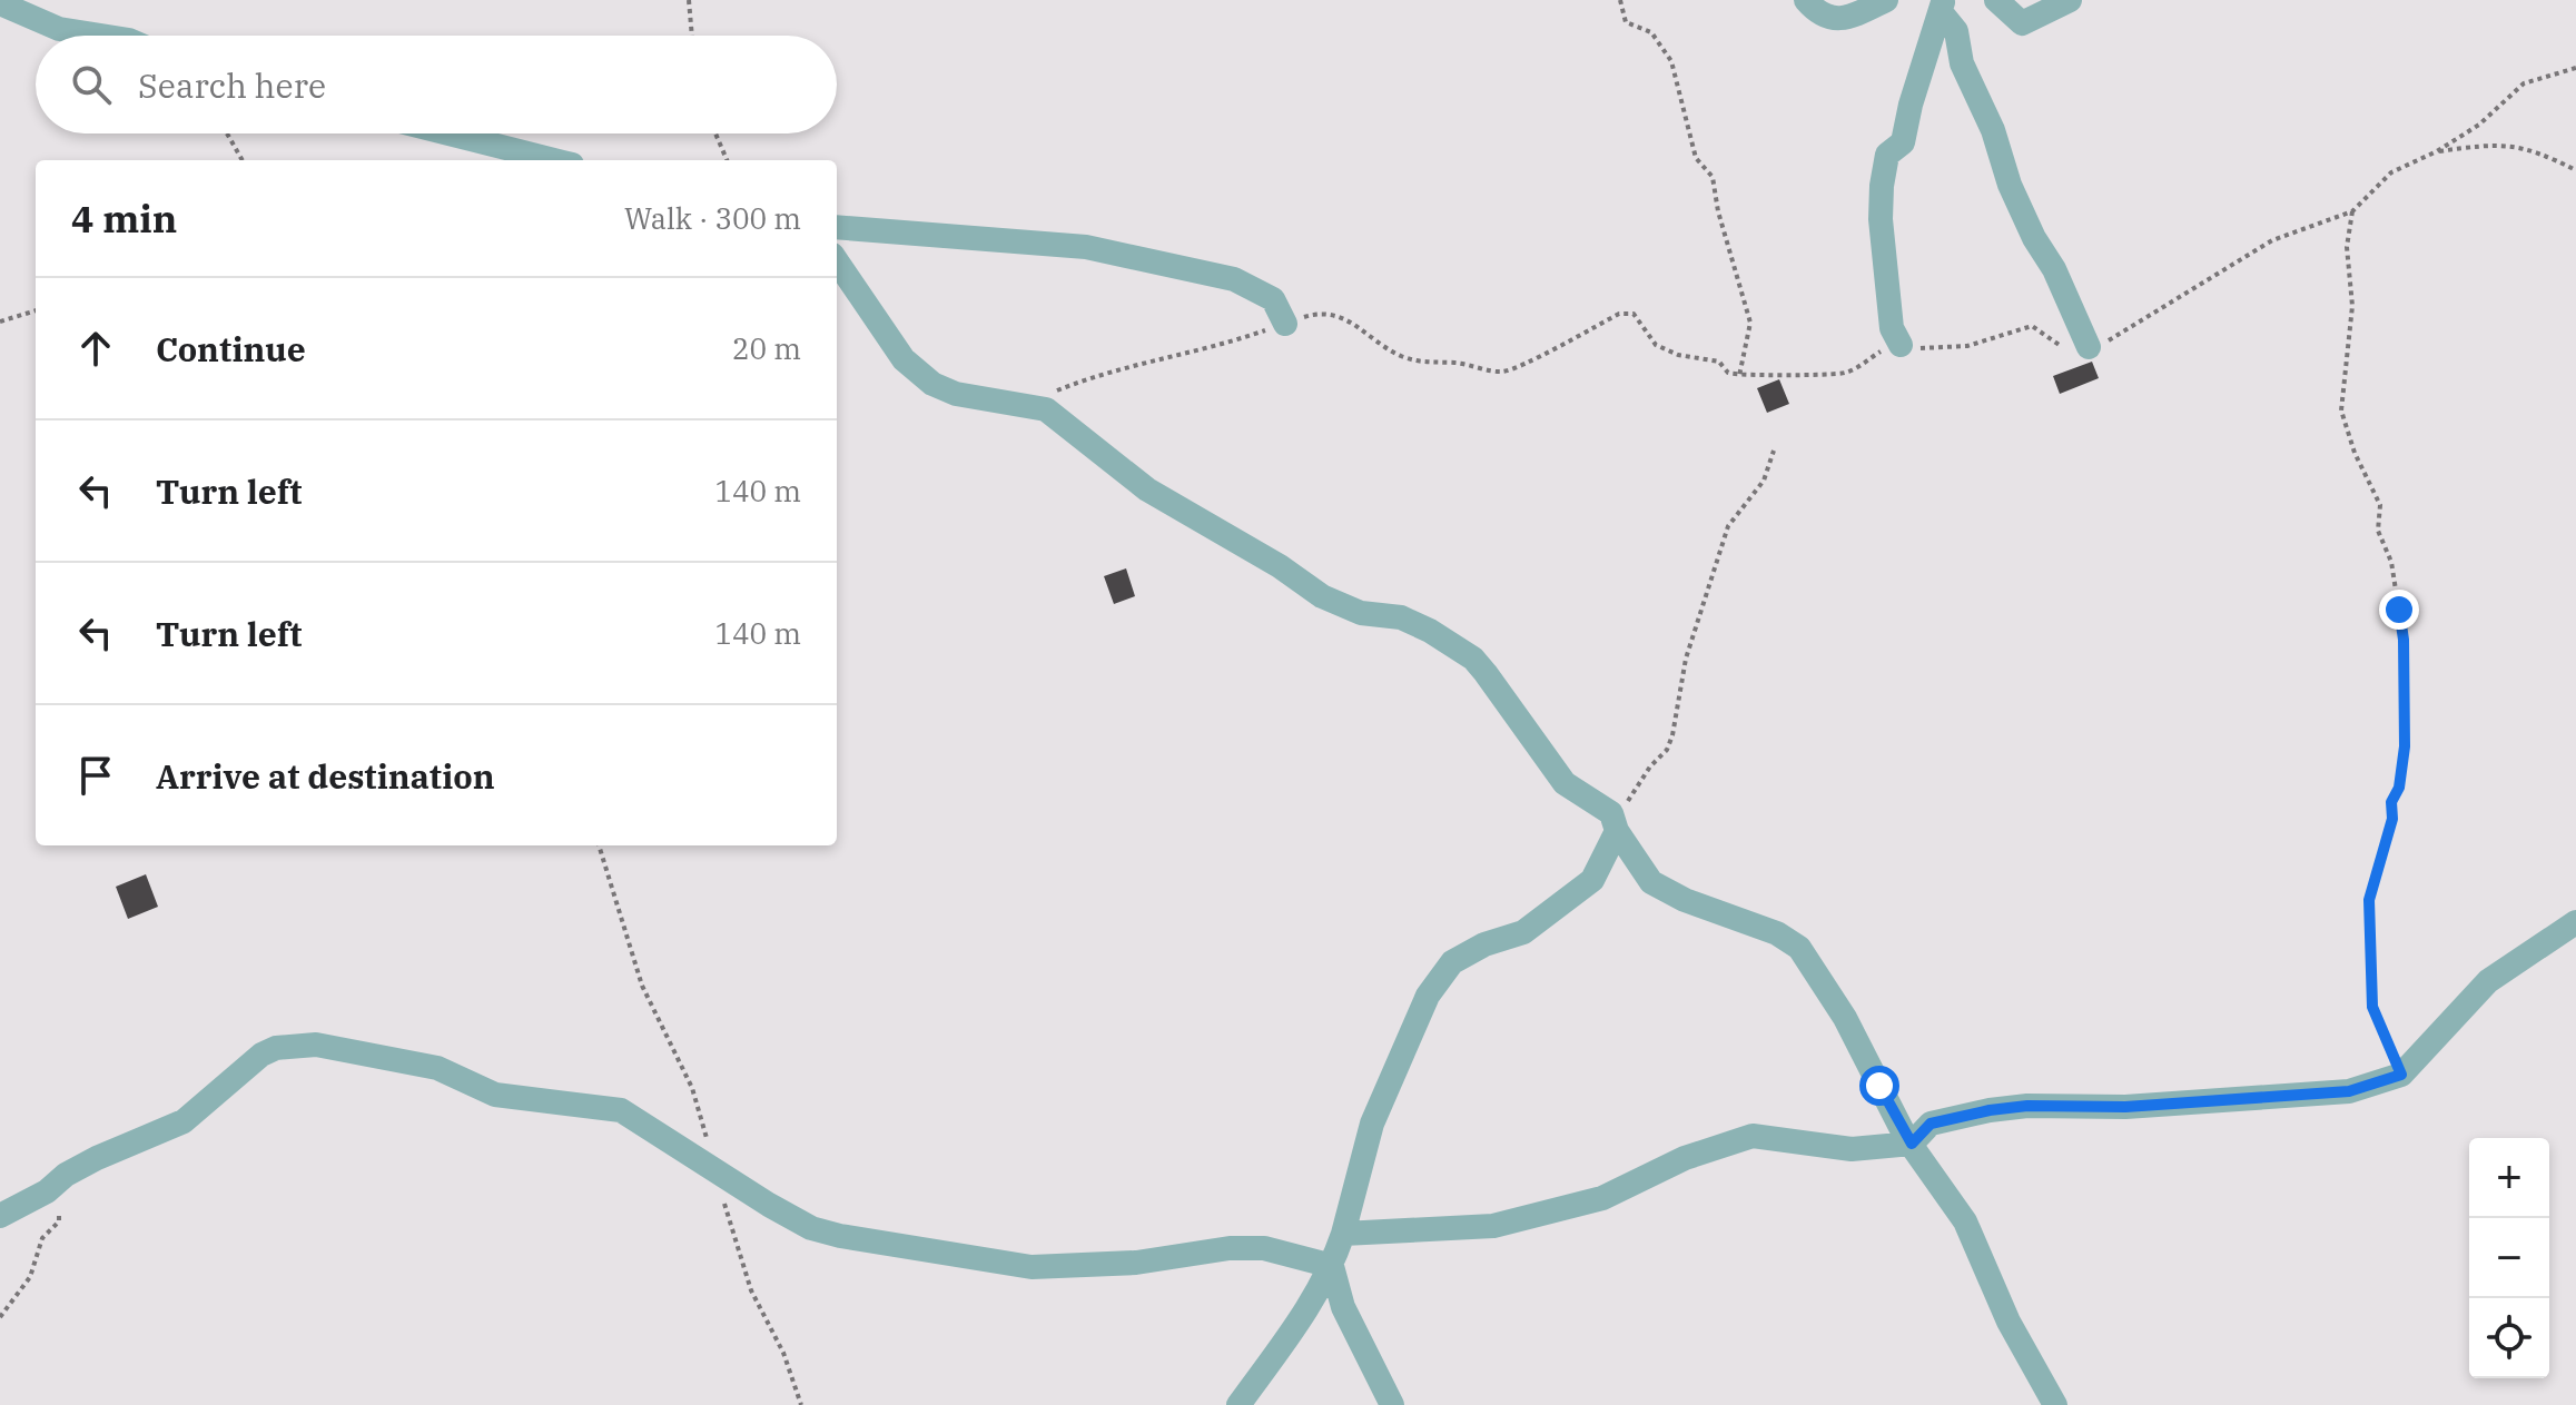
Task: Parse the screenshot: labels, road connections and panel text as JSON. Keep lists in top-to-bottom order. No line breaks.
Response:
{"page":{"search":"Search here","heading":["4 min","Walk · 300 m"],"list":[["Continue","20 m"],["Turn left","140 m"],["Turn left","140 m"],"Arrive at destination"],"map_buttons":["+","−"]}}
